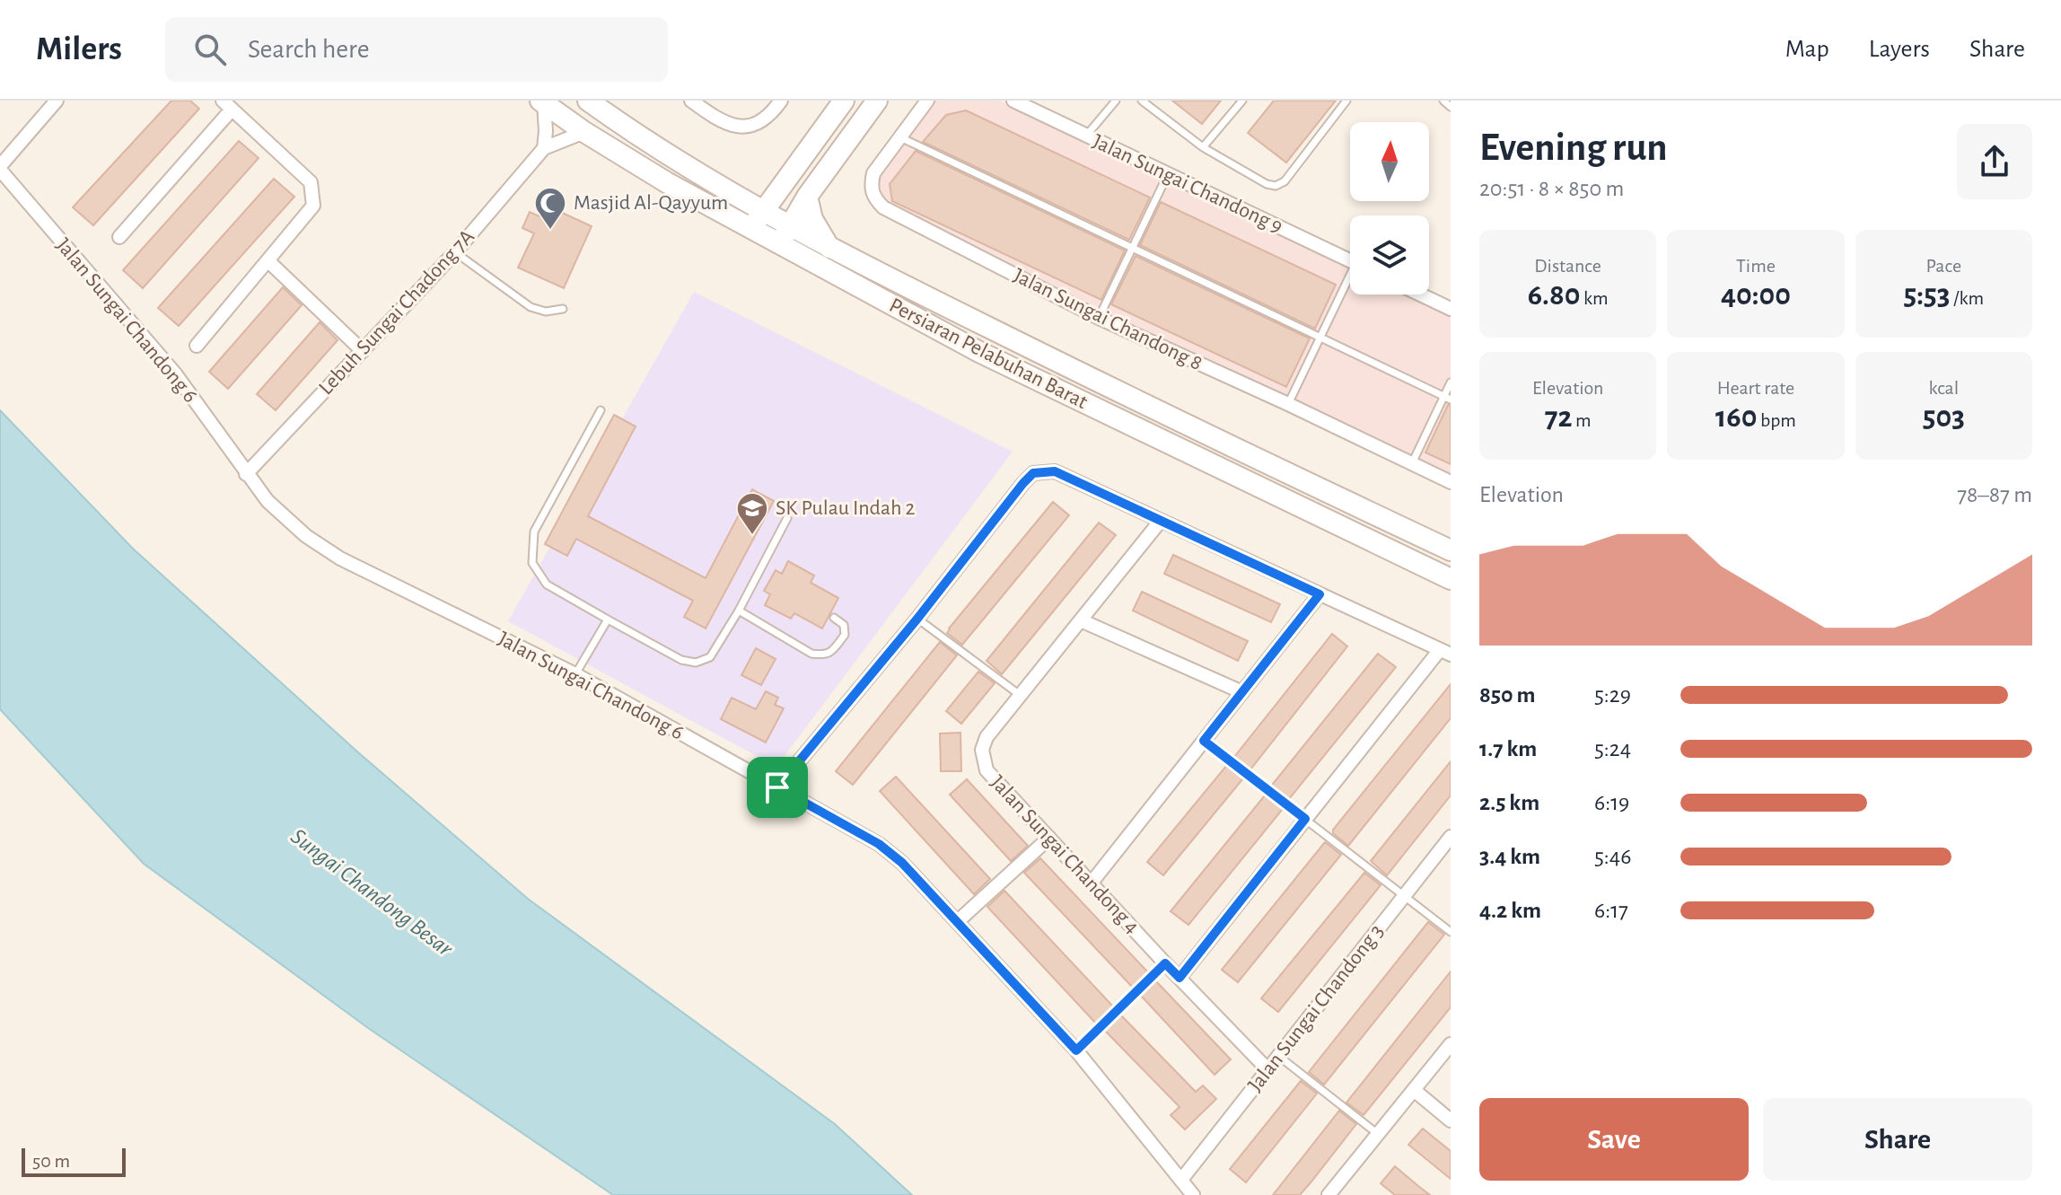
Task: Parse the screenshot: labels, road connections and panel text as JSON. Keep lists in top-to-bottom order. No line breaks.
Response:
{"streets":{"street":["Jalan Sungai Chandong 9","Lebuh Sungai Chadong 7A","Jalan Sungai Chandong 8","Jalan Sungai Chandong 6","Persiaran Pelabuhan Barat","Jalan Sungai Chandong 4","Jalan Sungai Chandong 3"]},"crossings":[["Lebuh Sungai Chadong 7A","Jalan Sungai Chandong 6"],["Jalan Sungai Chandong 6","Jalan Sungai Chandong 3"],["Jalan Sungai Chandong 4","Jalan Sungai Chandong 3"]],"water":["Sungai Chandong Besar"],"places":{"mosque":["Masjid Al-Qayyum"],"school or university":["SK Pulau Indah 2"]},"scale_bar":"50 m","north":"top","page":{"header":"Milers","search":"Search here","nav":["Map","Layers","Share"],"heading":["Evening run","20:51 · 8 × 850 m"],"stats":[["Distance","6.80 km"],["Time","40:00"],["Pace","5:53 /km"],["Elevation","72 m"],["Heart rate","160 bpm"],["kcal","503"]],"chart":["Elevation","78–87 m"],"list":[{"name":"850 m","note":"5:29"},{"name":"1.7 km","note":"5:24"},{"name":"2.5 km","note":"6:19"},{"name":"3.4 km","note":"5:46"},{"name":"4.2 km","note":"6:17"}],"buttons":["Save","Share"],"scale":"50 m"}}
